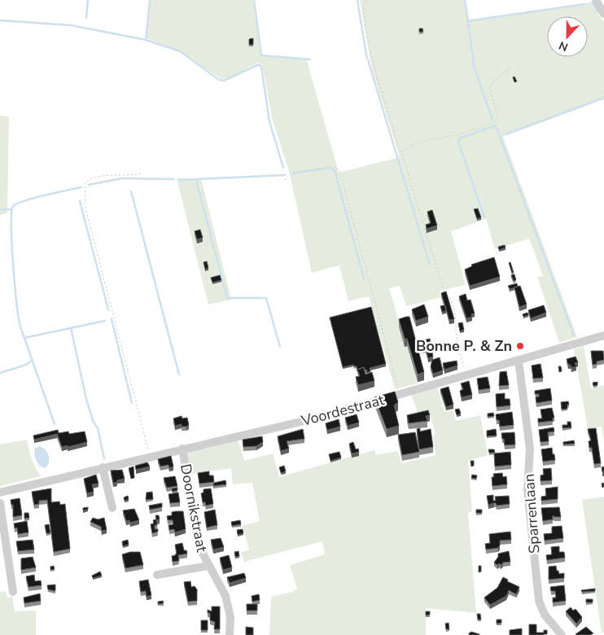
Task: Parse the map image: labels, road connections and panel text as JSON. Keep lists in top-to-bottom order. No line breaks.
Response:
{"streets":{"street":["Voordestraat","Doornikstraat","Sparrenlaan"]},"crossings":[["Voordestraat","Doornikstraat"],["Voordestraat","Sparrenlaan"]],"places":["Bonne P. & Zn"],"north":"bottom"}
